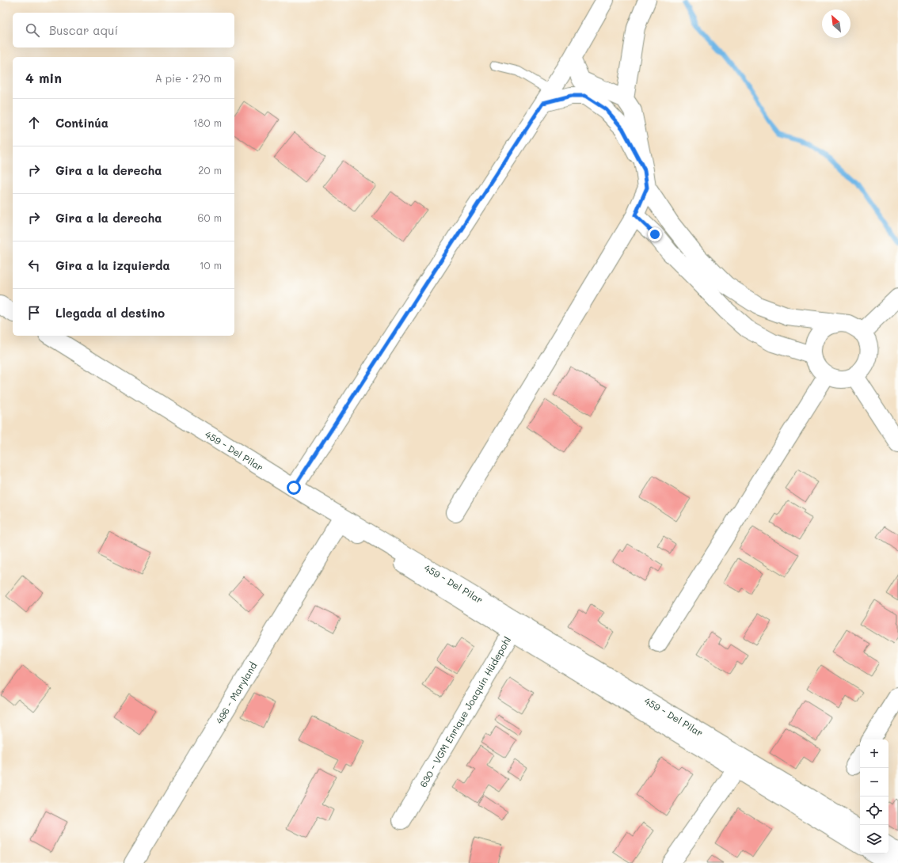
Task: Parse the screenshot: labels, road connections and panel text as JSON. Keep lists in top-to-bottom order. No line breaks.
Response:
{"streets":{"street":["459 - Del Pilar","496 - Maryland","630 - VGM Enrique Joaquín Hüdepohl"]},"crossings":[["496 - Maryland","630 - VGM Enrique Joaquín Hüdepohl"]],"north":"top left","page":{"search":"Buscar aquí","heading":["4 min","A pie · 270 m"],"list":[["Continúa","180 m"],["Gira a la derecha","20 m"],["Gira a la derecha","60 m"],["Gira a la izquierda","10 m"],"Llegada al destino"],"map_buttons":["+","−"]}}
